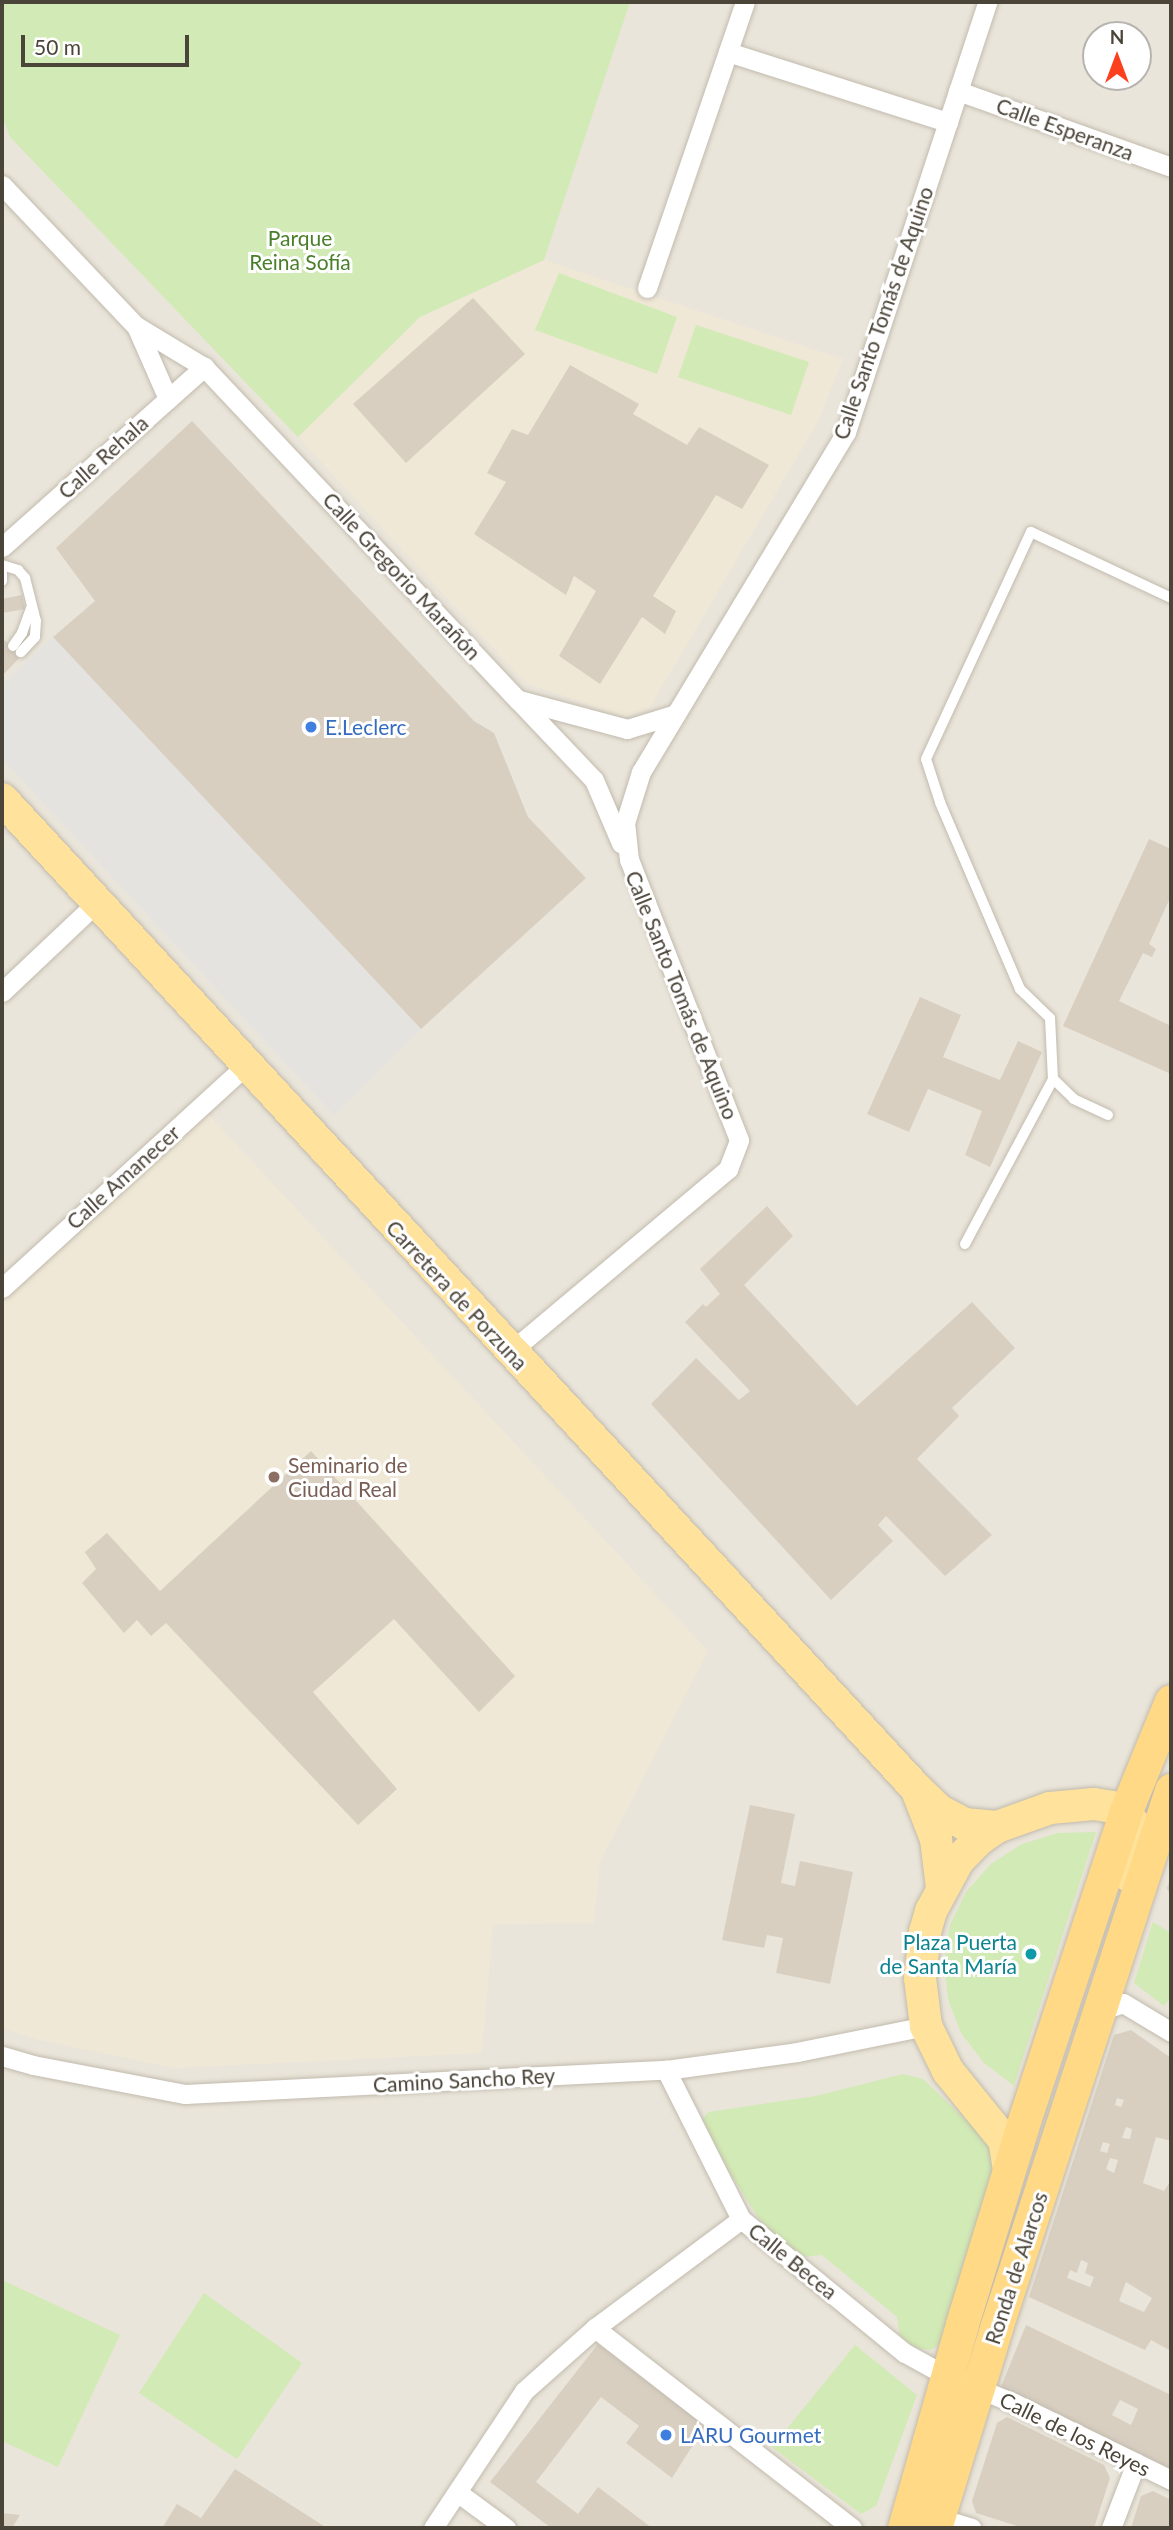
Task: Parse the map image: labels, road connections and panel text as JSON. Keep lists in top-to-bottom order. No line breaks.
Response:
{"streets":{"highway":["Ronda de Alarcos"],"main road":["Carretera de Porzuna"],"street":["Calle Esperanza","Calle Santo Tomás de Aquino","Calle Rehala","Calle Gregorio Marañón","Calle Amanecer","Camino Sancho Rey","Calle Becea","Calle de los Reyes"]},"crossings":[["Calle Esperanza","Calle Santo Tomás de Aquino"],["Calle Santo Tomás de Aquino","Calle Gregorio Marañón"],["Calle Santo Tomás de Aquino","Carretera de Porzuna"],["Calle Rehala","Calle Gregorio Marañón"],["Calle Amanecer","Carretera de Porzuna"],["Camino Sancho Rey","Calle Becea"],["Calle Becea","Ronda de Alarcos"],["Calle Becea","Calle de los Reyes"],["Ronda de Alarcos","Calle de los Reyes"]],"parks":["Parque Reina Sofía"],"places":["E.Leclerc","Seminario de Ciudad Real","Plaza Puerta de Santa María","LARU Gourmet"],"scale_bar":"50 m","north":"top"}
